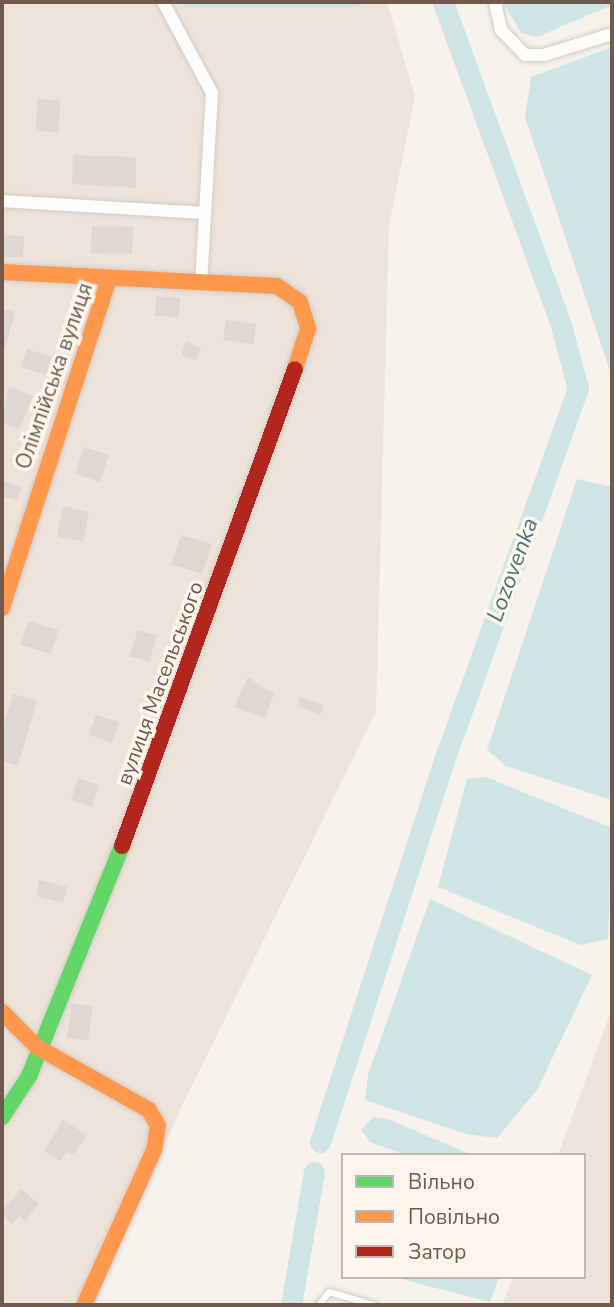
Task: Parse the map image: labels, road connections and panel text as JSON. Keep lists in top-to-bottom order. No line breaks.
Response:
{"streets":{"street":["Олімпійська вулиця","вулиця Масельського"]},"water":["Lozovenka"],"legend":["Вільно","Повільно","Затор"]}
